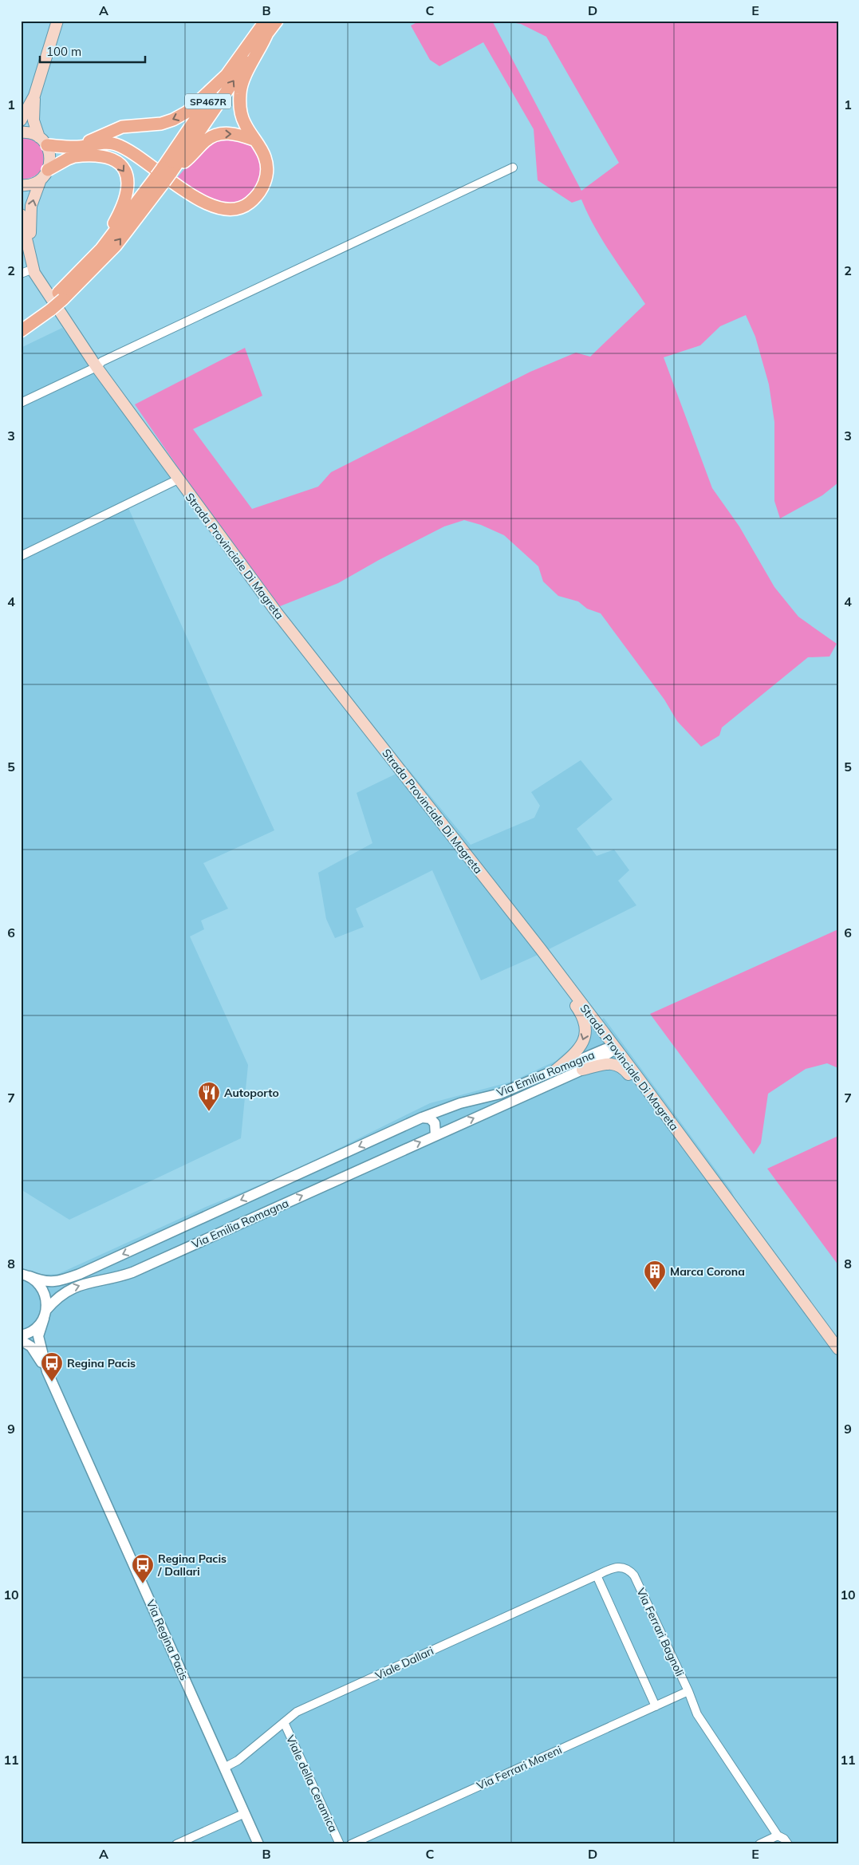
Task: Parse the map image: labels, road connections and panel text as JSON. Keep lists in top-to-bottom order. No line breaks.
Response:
{"streets":{"main road":["SP467R","Strada Provinciale Di Magreta"],"street":["Via Emilia Romagna","Via Ferrari Bagnoli","Via Regina Pacis","Viale Dallari","Via Ferrari Moreni","Viale della Ceramica"]},"crossings":[["Strada Provinciale Di Magreta","Via Emilia Romagna"],["Via Emilia Romagna","Via Regina Pacis"],["Via Ferrari Bagnoli","Viale Dallari"],["Via Ferrari Bagnoli","Via Ferrari Moreni"],["Via Regina Pacis","Viale Dallari"],["Viale Dallari","Viale della Ceramica"]],"places":{"restaurant":["Autoporto"],"building":["Marca Corona"],"bus stop":["Regina Pacis","Regina Pacis / Dallari"]},"scale_bar":"100 m","grid":{"columns":["A","B","C","D","E"],"rows":["1","2","3","4","5","6","7","8","9","10","11"]}}
